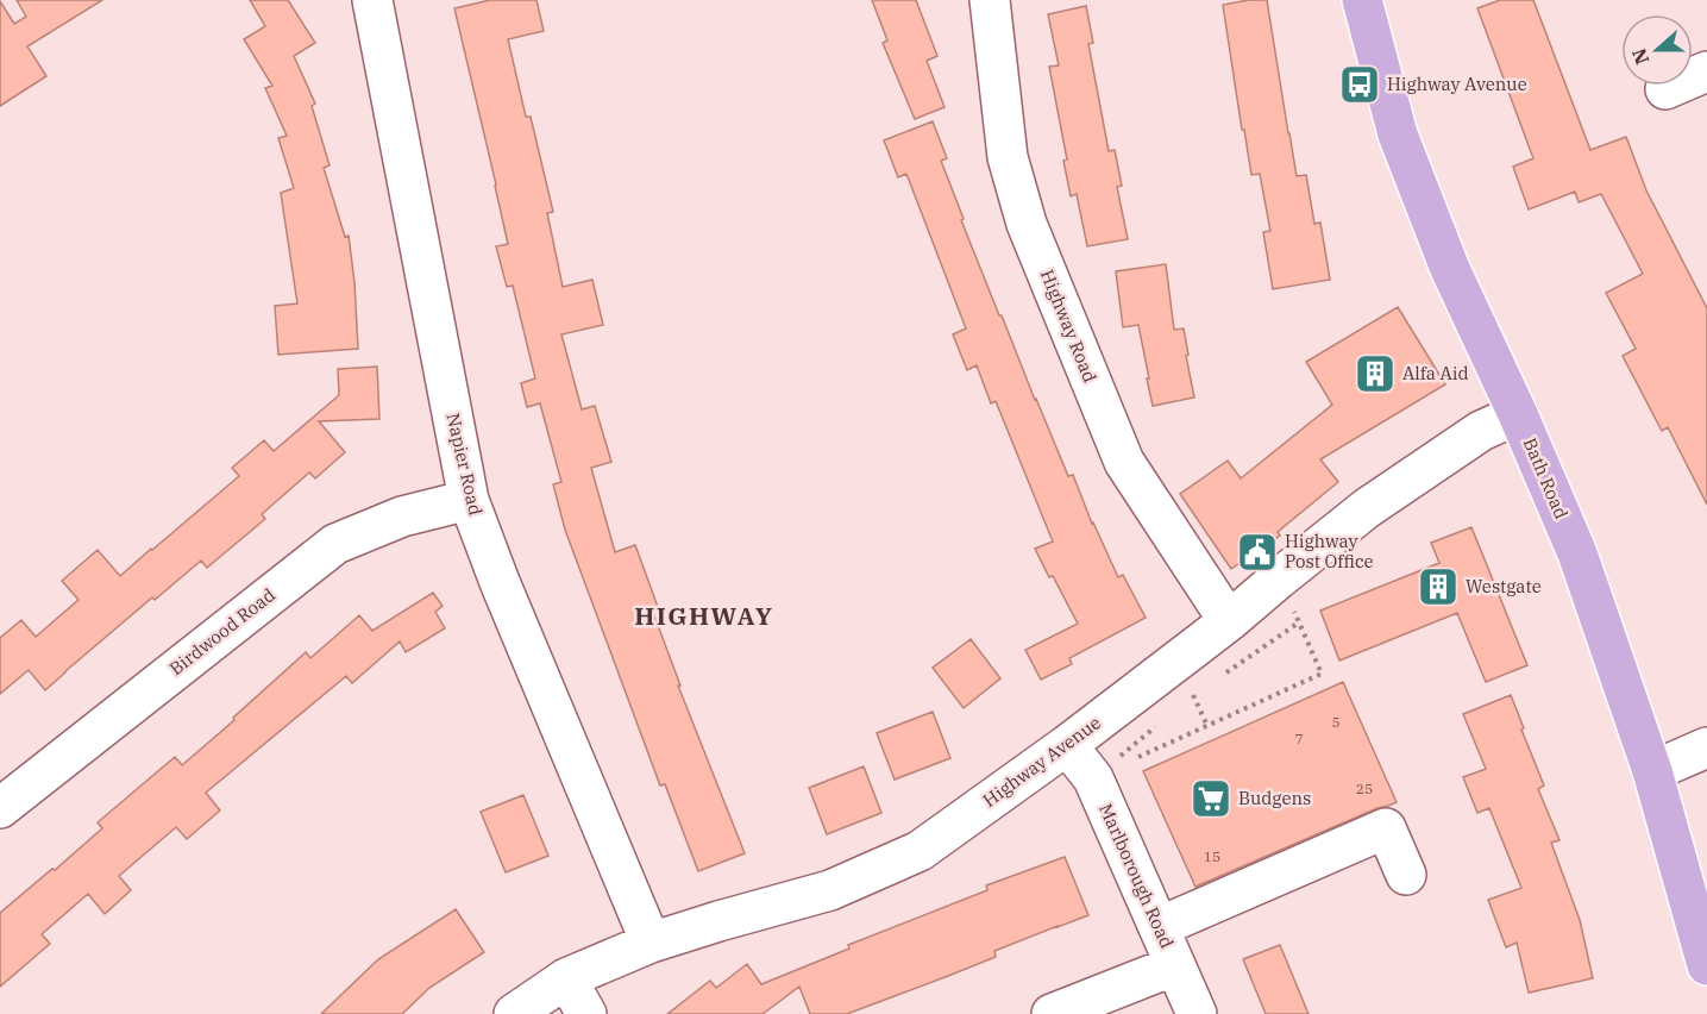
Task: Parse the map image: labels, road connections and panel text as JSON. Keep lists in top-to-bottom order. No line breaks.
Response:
{"streets":{"main road":["Bath Road"],"street":["Highway Road","Napier Road","Birdwood Road","Highway Avenue","Marlborough Road"]},"crossings":[["Highway Road","Highway Avenue"],["Napier Road","Birdwood Road"],["Napier Road","Highway Avenue"],["Bath Road","Highway Avenue"],["Highway Avenue","Marlborough Road"]],"districts":["HIGHWAY"],"places":{"bus stop":["Highway Avenue"],"building":["Alfa Aid","Westgate"],"public building":["Highway Post Office"],"supermarket":["Budgens"]},"house_numbers":["5","7","25","15"],"north":"left"}
